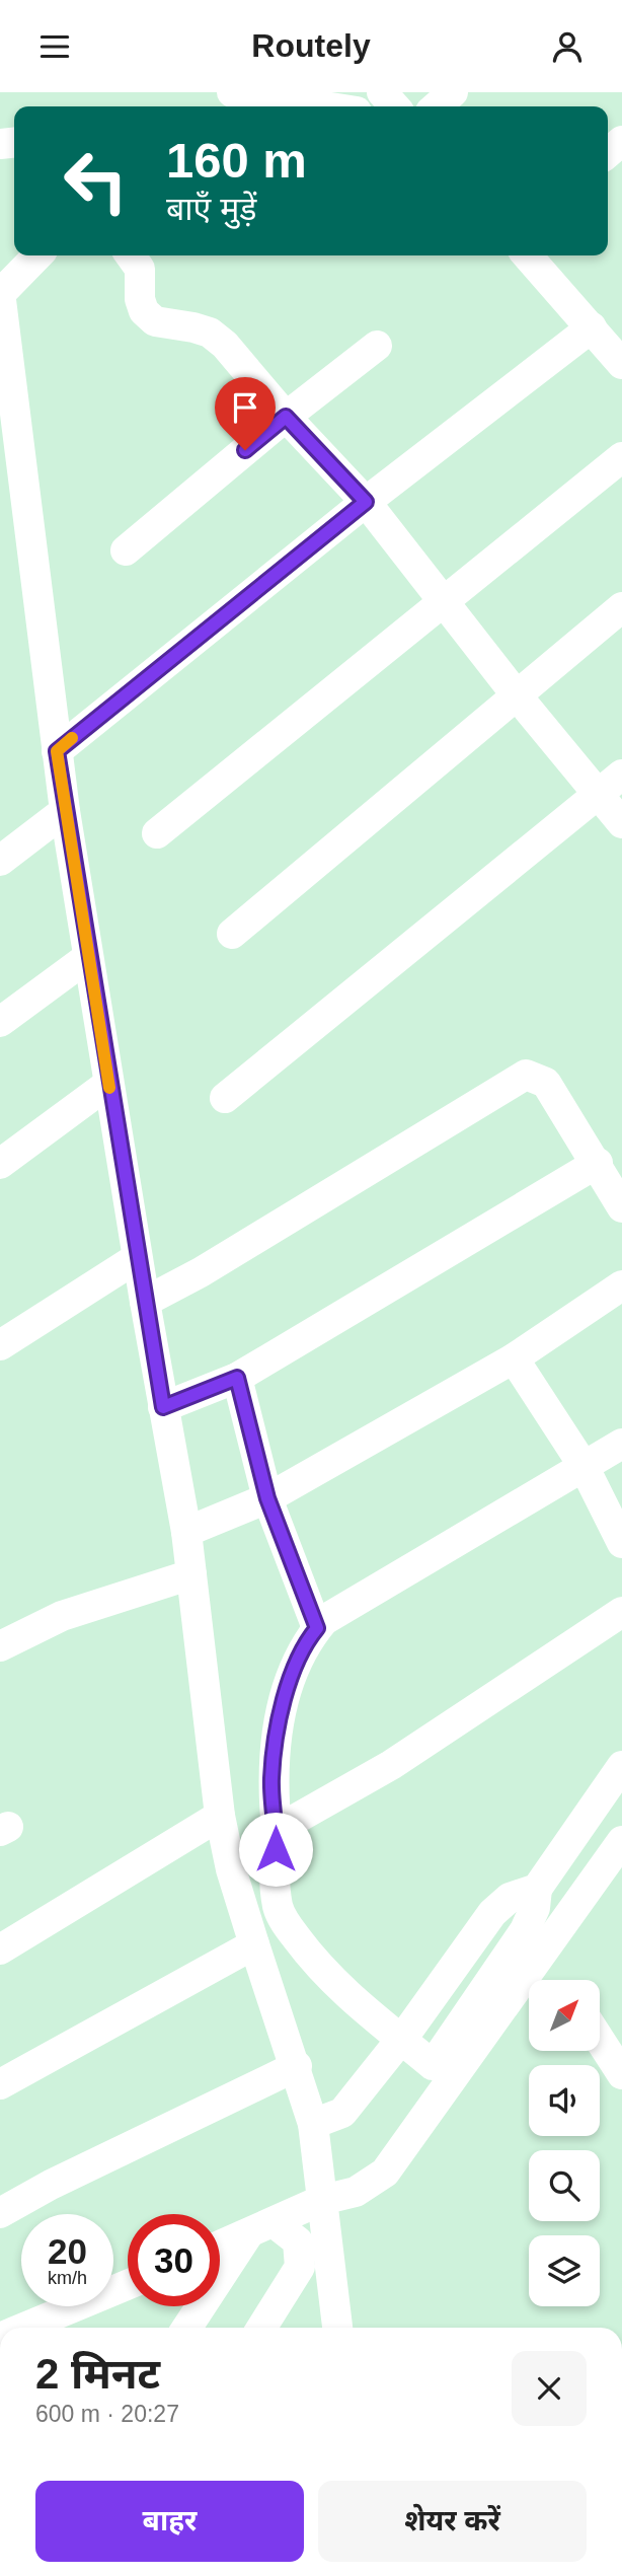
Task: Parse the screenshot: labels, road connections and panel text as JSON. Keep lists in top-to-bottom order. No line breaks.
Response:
{"north":"top right","page":{"header":"Routely","turn":["160 m","बाएँ मुड़ें"],"speed":"20 km/h","limit":"30","heading":["2 मिनट","600 m · 20:27"],"buttons":["बाहर","शेयर करें"]}}
